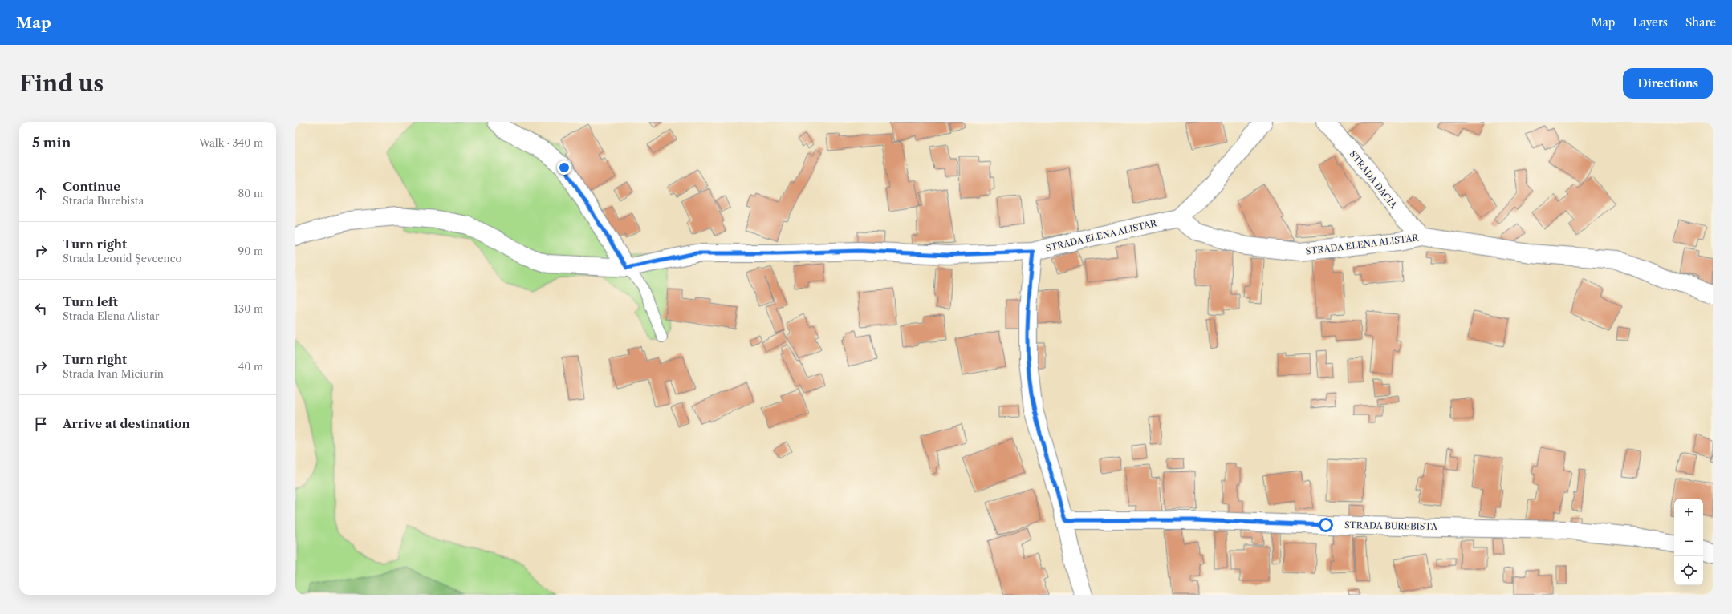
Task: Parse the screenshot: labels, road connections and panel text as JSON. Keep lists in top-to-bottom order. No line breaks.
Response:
{"streets":{"street":["STRADA DACIA","STRADA ELENA ALISTAR","STRADA BUREBISTA"]},"crossings":[["STRADA DACIA","STRADA ELENA ALISTAR"]],"page":{"header":"Map","nav":["Map","Layers","Share"],"buttons":"Directions","title":"Find us","heading":["5 min","Walk · 340 m"],"list":[["Continue","Strada Burebista","80 m"],["Turn right","Strada Leonid Șevcenco","90 m"],["Turn left","Strada Elena Alistar","130 m"],["Turn right","Strada Ivan Miciurin","40 m"],"Arrive at destination"],"map_buttons":["+","−"]}}
